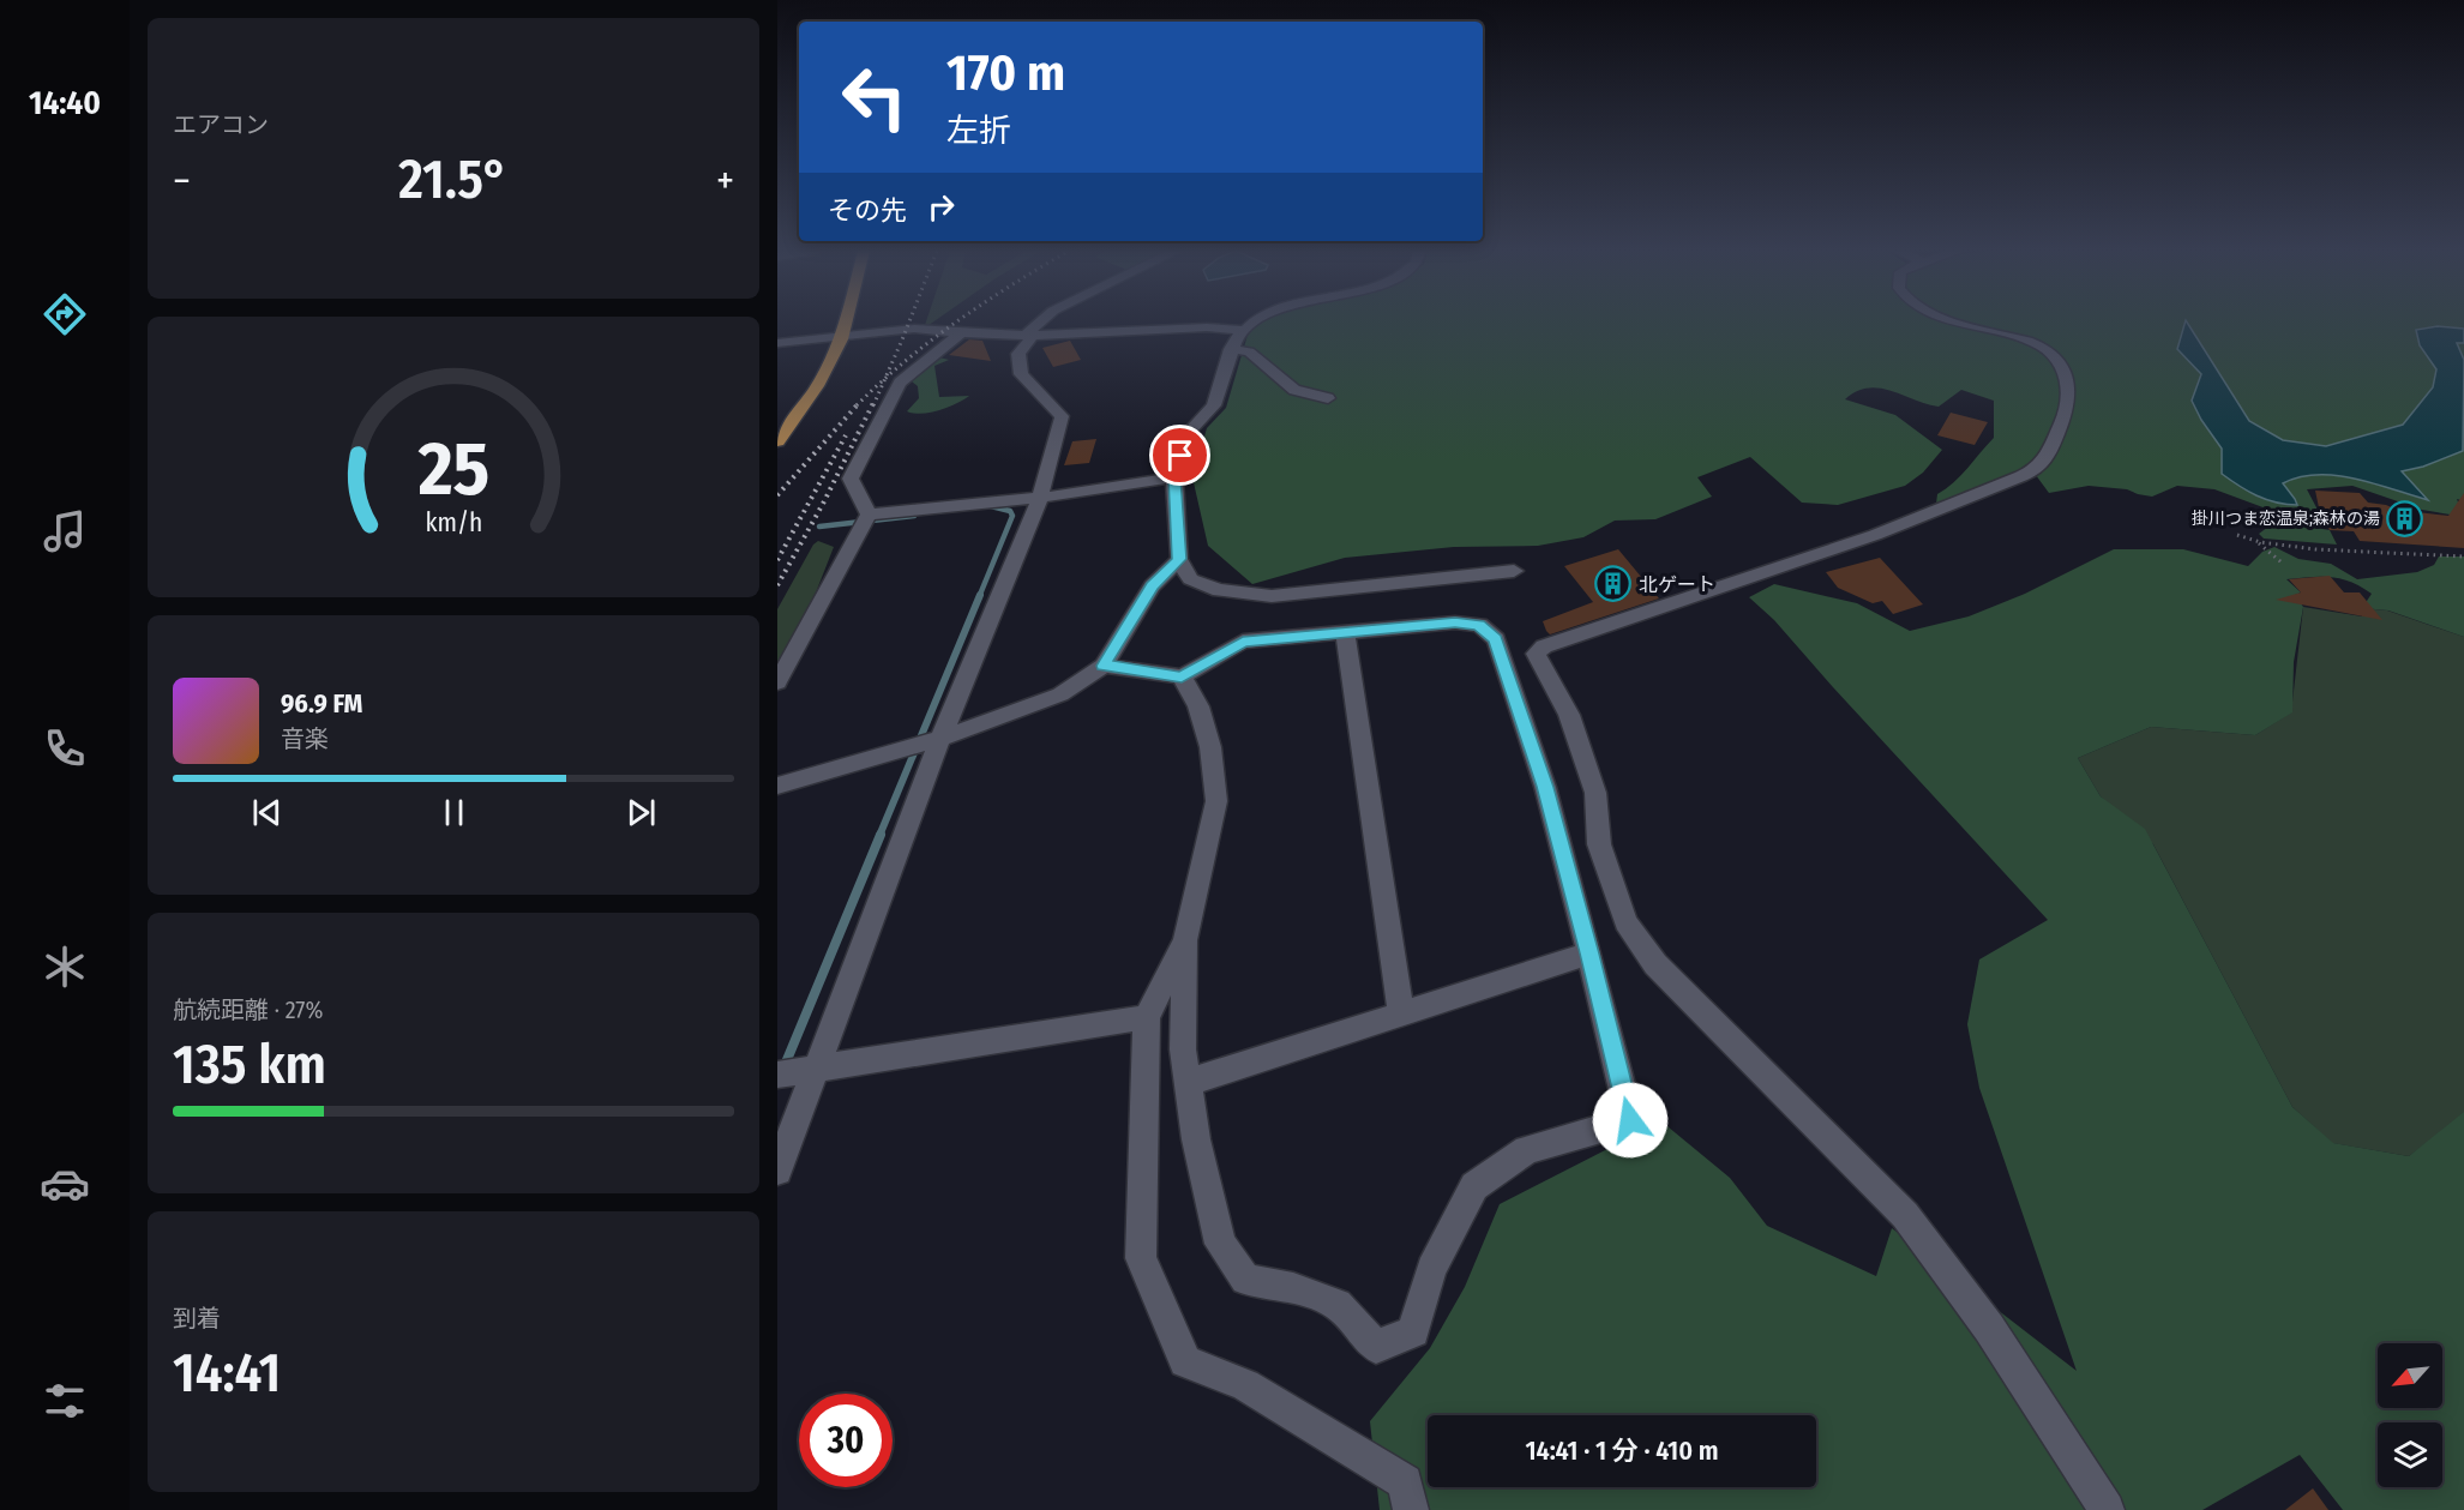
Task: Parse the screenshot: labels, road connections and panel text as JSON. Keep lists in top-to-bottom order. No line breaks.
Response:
{"places":{"building":["掛川つま恋温泉;森林の湯","北ゲート"]},"north":"bottom left","page":{"tabs":"14:40","tile":["エアコン",["航続距離 · 27%","135 km"],["到着","14:41"]],"turn":["170 m","左折"],"heat":["−","21.5°","+"],"then":"その先","song":["96.9 FM","音楽"],"limit":"30","trip":"14:41 · 1 分 · 410 m","gauge":["25","km/h"]}}
